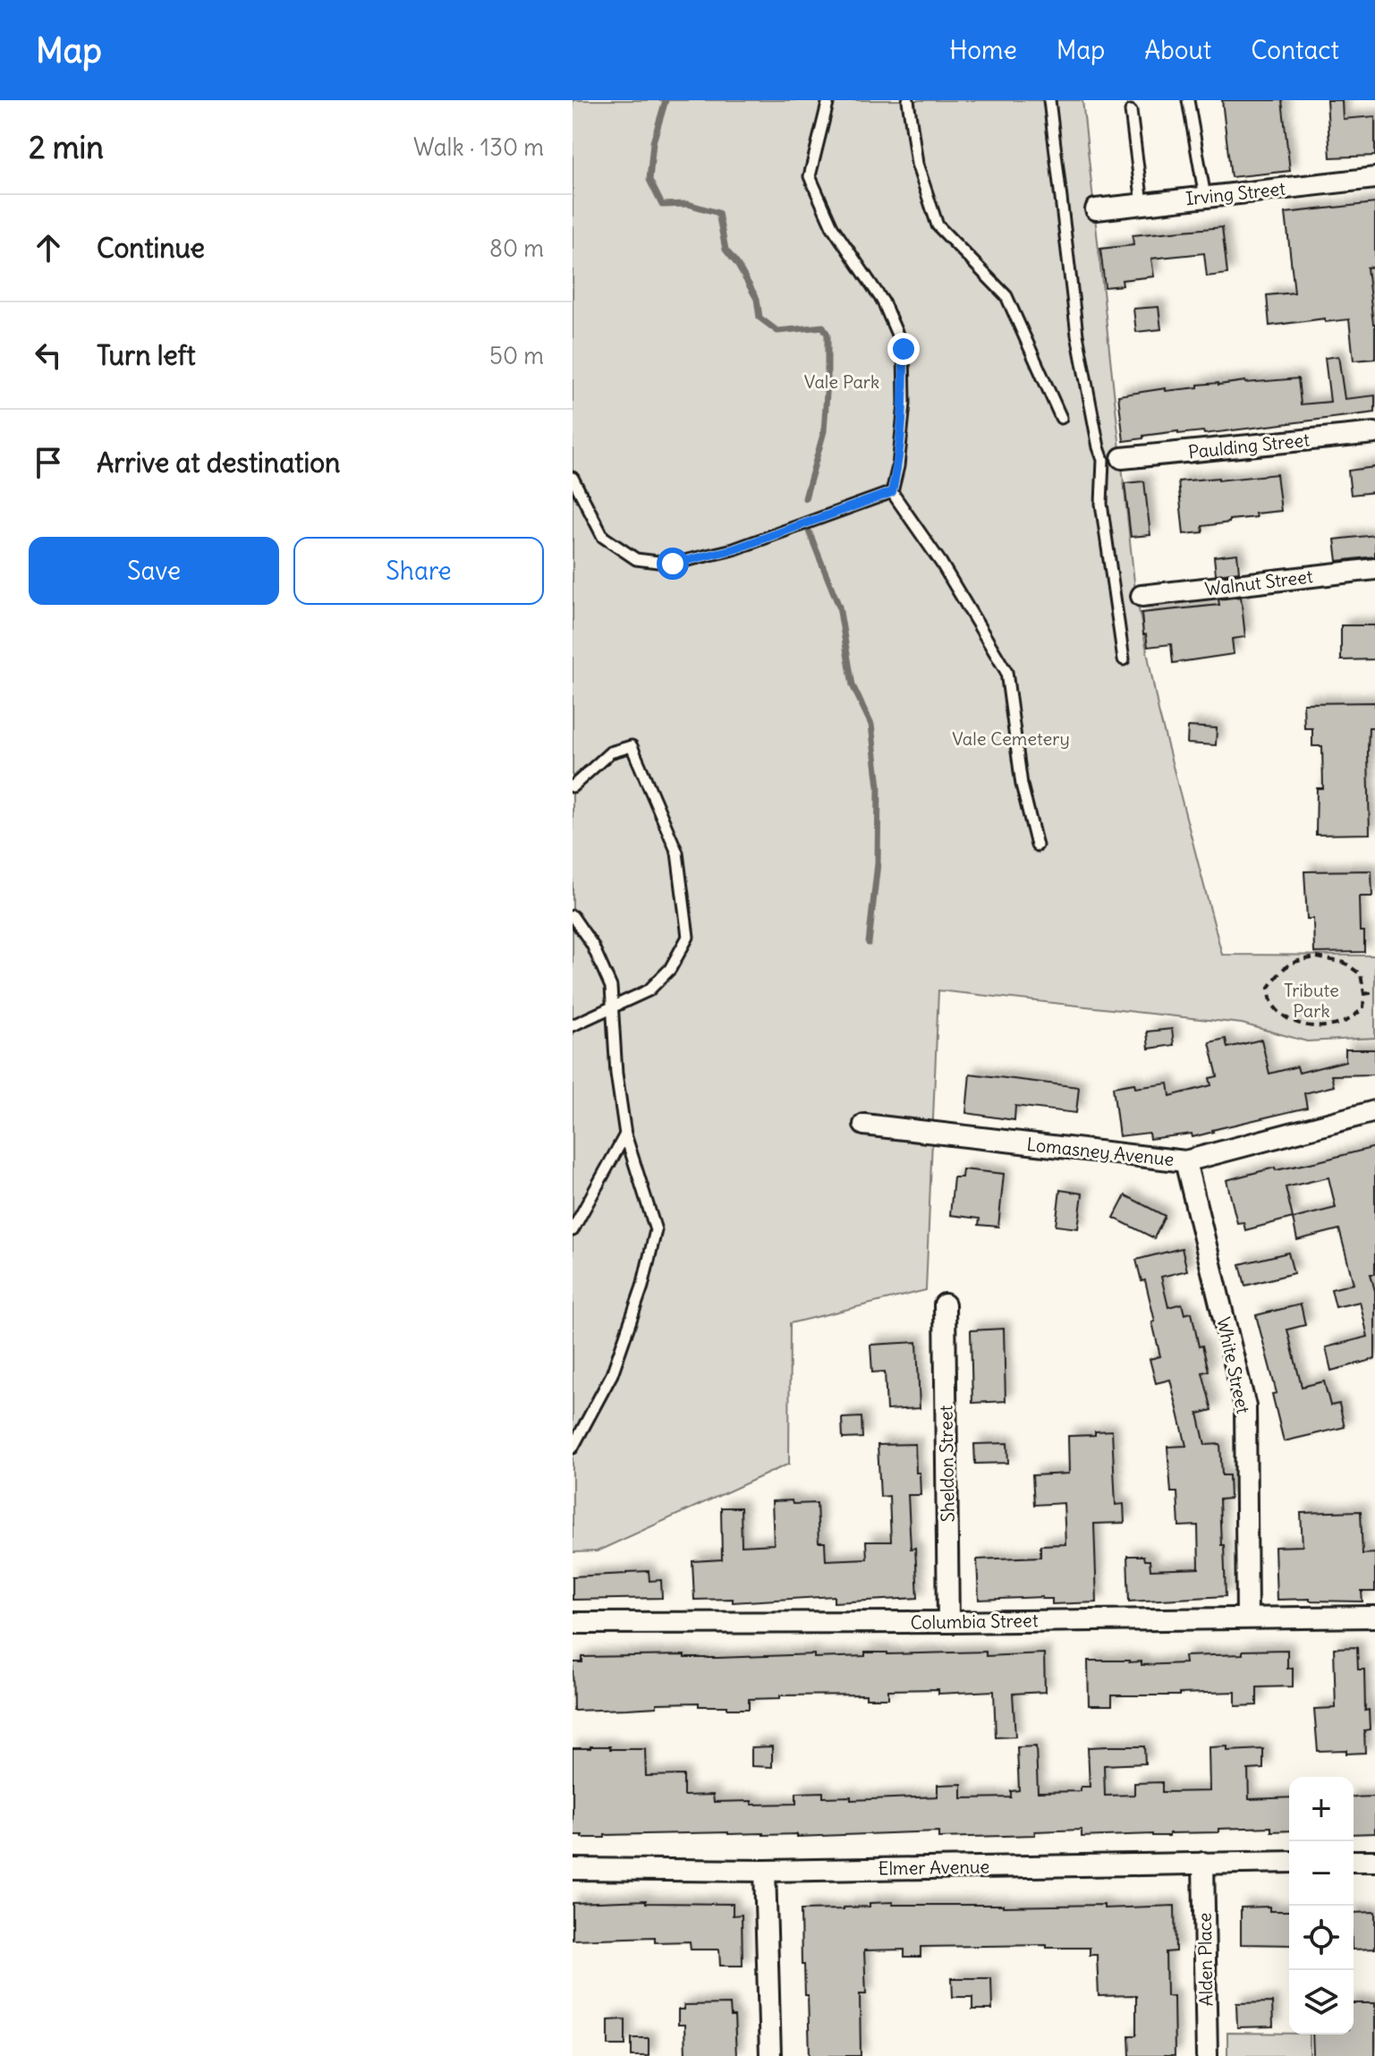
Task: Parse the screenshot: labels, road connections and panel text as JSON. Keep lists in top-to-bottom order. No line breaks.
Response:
{"streets":{"street":["Irving Street","Paulding Street","Walnut Street","Lomasney Avenue","White Street","Sheldon Street","Columbia Street","Elmer Avenue","Alden Place"]},"crossings":[["Lomasney Avenue","White Street"],["White Street","Columbia Street"],["Sheldon Street","Columbia Street"],["Elmer Avenue","Alden Place"]],"parks":["Vale Park","Vale Cemetery","Tribute Park"],"page":{"header":"Map","nav":["Home","Map","About","Contact"],"heading":["2 min","Walk · 130 m"],"list":[["Continue","80 m"],["Turn left","50 m"],"Arrive at destination"],"buttons":["Save","Share"],"map_buttons":["+","−"]}}
